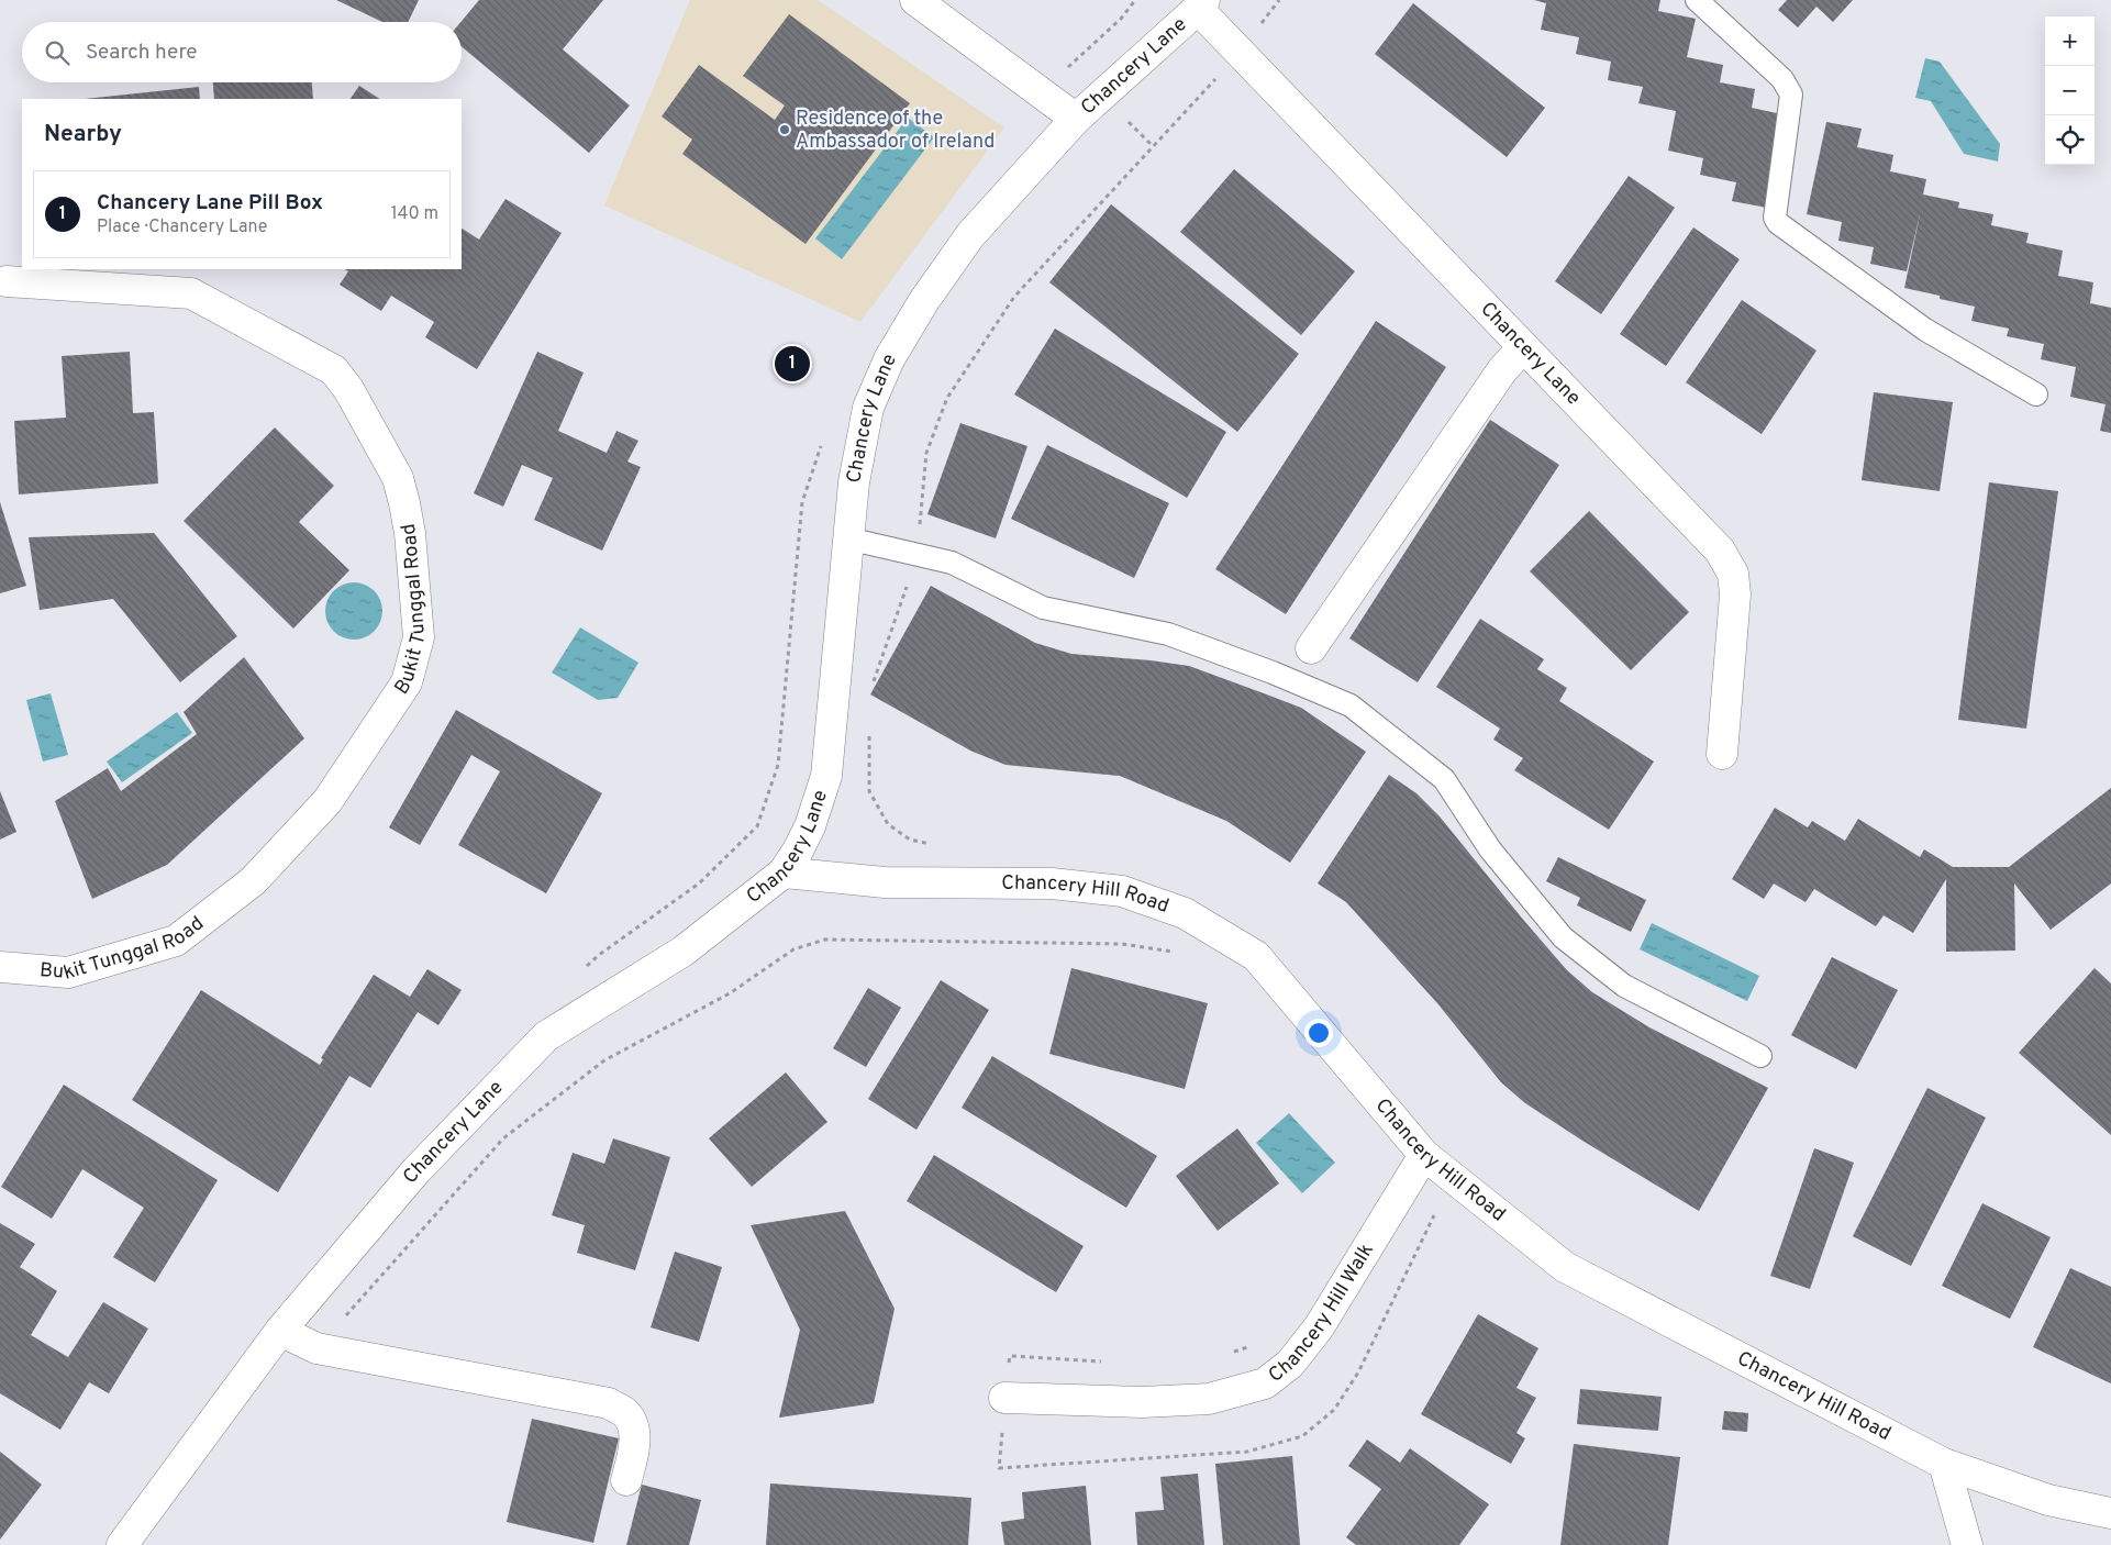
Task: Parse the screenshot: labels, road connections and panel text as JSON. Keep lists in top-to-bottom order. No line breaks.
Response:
{"streets":{"street":["Chancery Lane","Bukit Tunggal Road","Chancery Hill Road","Chancery Hill Walk"]},"crossings":[["Chancery Lane","Chancery Hill Road"],["Chancery Hill Road","Chancery Hill Walk"]],"places":["Residence of the Ambassador of Ireland"],"page":{"map_buttons":["+","−"],"search":"Search here","heading":"Nearby","list":[{"mark":"1","name":"Chancery Lane Pill Box","note":"Place · Chancery Lane","value":"140 m"}],"pins":"1"}}
